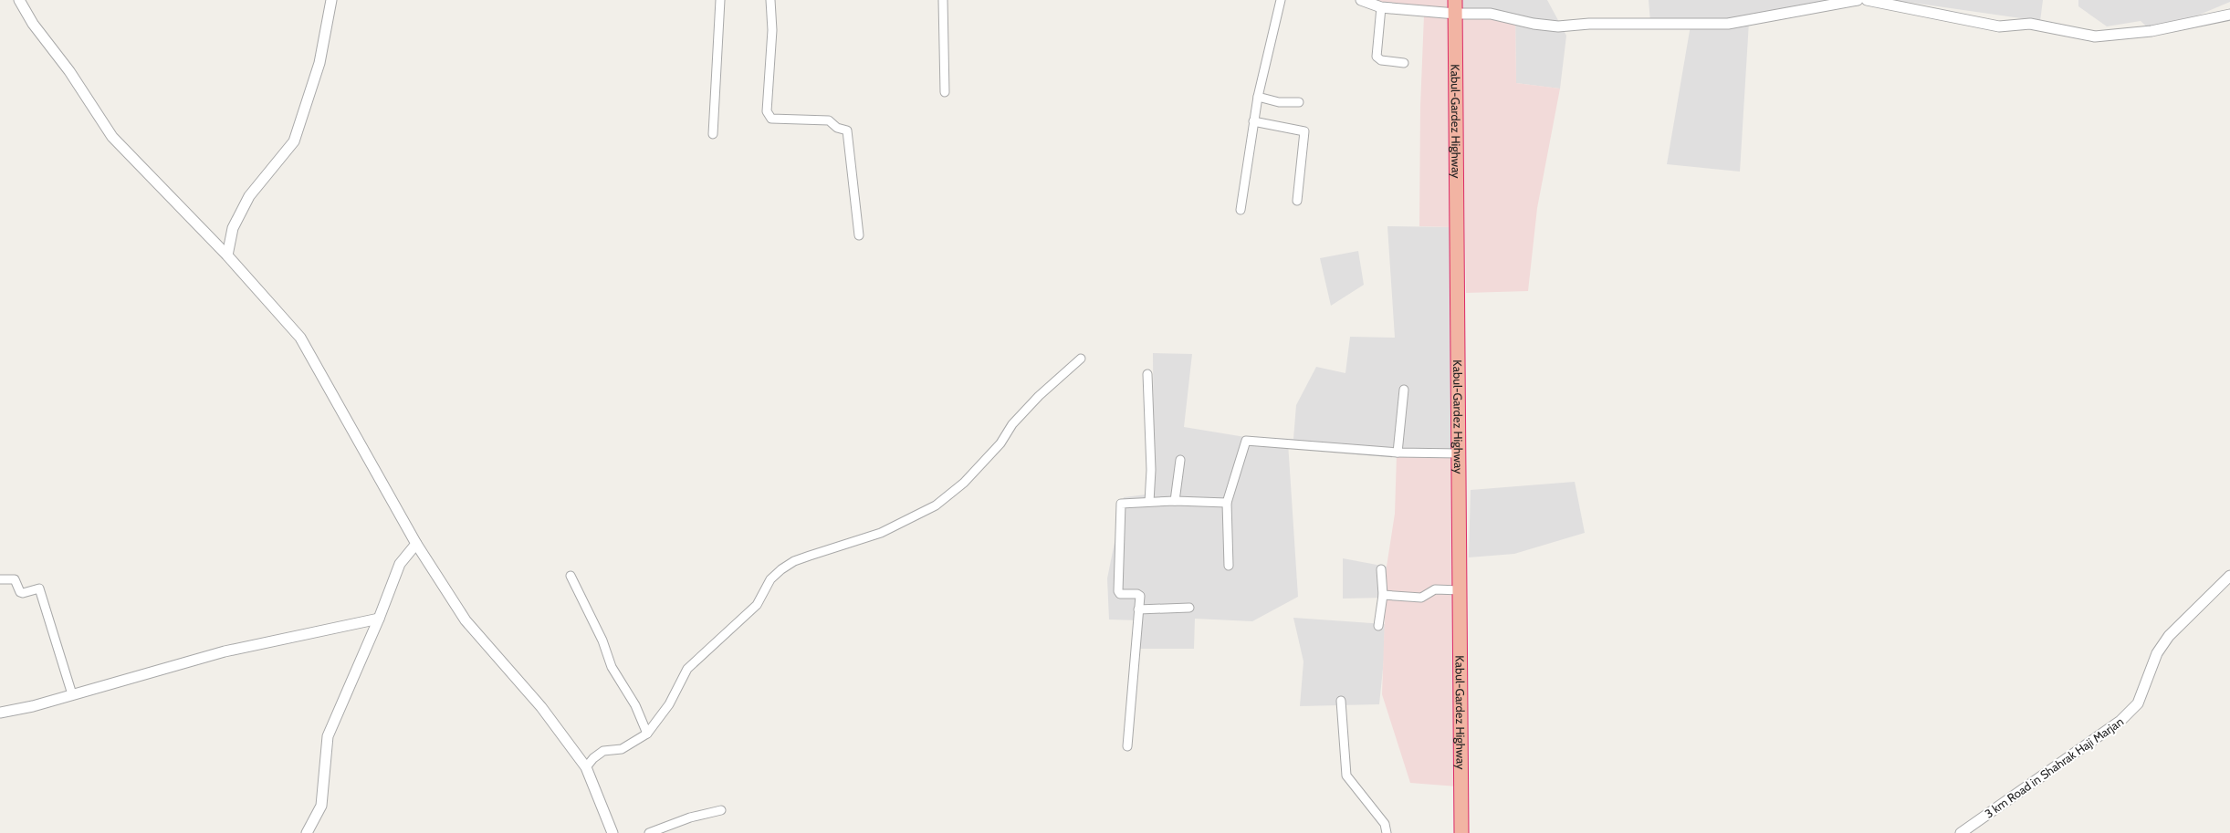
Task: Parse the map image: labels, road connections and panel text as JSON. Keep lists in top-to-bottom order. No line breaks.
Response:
{"streets":{"highway":["Kabul-Gardez Highway"],"street":["3 km Road in Shahrak Haji Marjan"]}}
